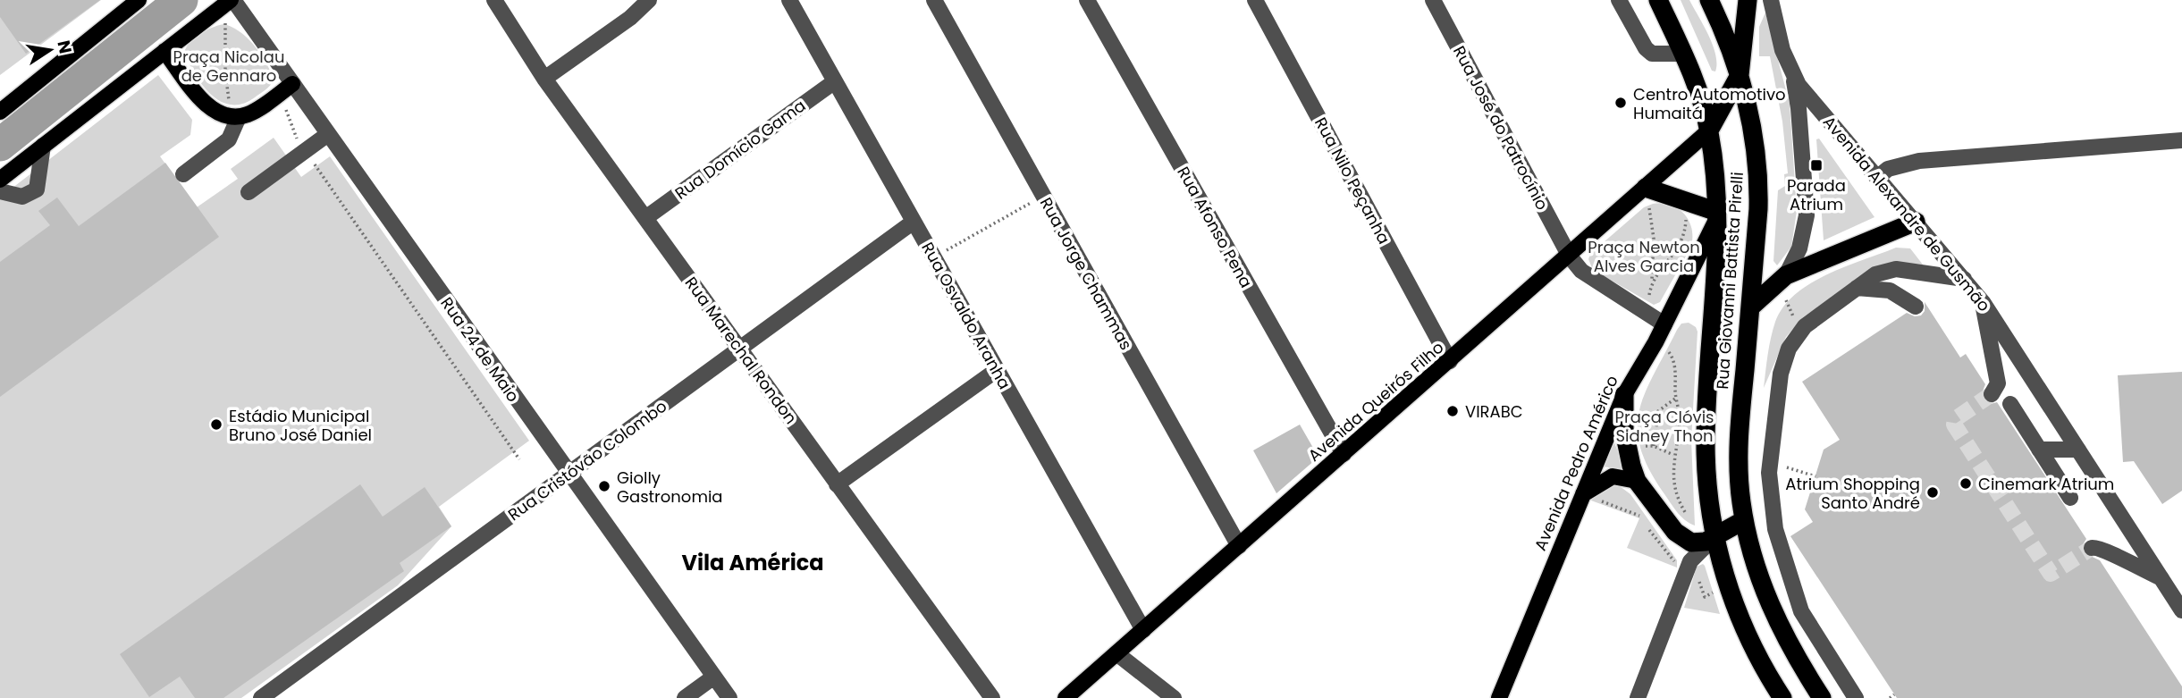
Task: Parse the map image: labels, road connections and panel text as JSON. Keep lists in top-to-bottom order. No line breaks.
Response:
{"streets":{"highway":["Rua Giovanni Battista Pirelli"],"main road":["Avenida Queirós Filho","Avenida Pedro Américo"],"street":["Rua José do Patrocínio","Rua Domício Gama","Rua Nilo Peçanha","Avenida Alexandre de Gusmão","Rua Afonso Pena","Rua Jorge Chammas","Rua Osvaldo Aranha","Rua 24 de Maio","Rua Marechal Rondon","Rua Cristóvão Colombo"]},"crossings":[["Rua José do Patrocínio","Avenida Queirós Filho"],["Rua Domício Gama","Rua Osvaldo Aranha"],["Rua Domício Gama","Rua Marechal Rondon"],["Rua Nilo Peçanha","Avenida Queirós Filho"],["Rua Afonso Pena","Avenida Queirós Filho"],["Rua Jorge Chammas","Avenida Queirós Filho"],["Rua Giovanni Battista Pirelli","Avenida Queirós Filho"],["Rua Giovanni Battista Pirelli","Avenida Pedro Américo"],["Rua Osvaldo Aranha","Avenida Queirós Filho"],["Rua Osvaldo Aranha","Rua Cristóvão Colombo"],["Rua 24 de Maio","Rua Cristóvão Colombo"],["Rua Marechal Rondon","Rua Cristóvão Colombo"]],"districts":["Vila América"],"parks":["Praça Nicolau de Gennaro","Praça Newton Alves Garcia","Praça Clóvis Sidney Thon"],"places":{"other":["Centro Automotivo Humaitá","VIRABC","Estádio Municipal Bruno José Daniel","Cinemark Atrium","Giolly Gastronomia","Atrium Shopping Santo André"],"transit":["Parada Atrium"]},"north":"right"}
